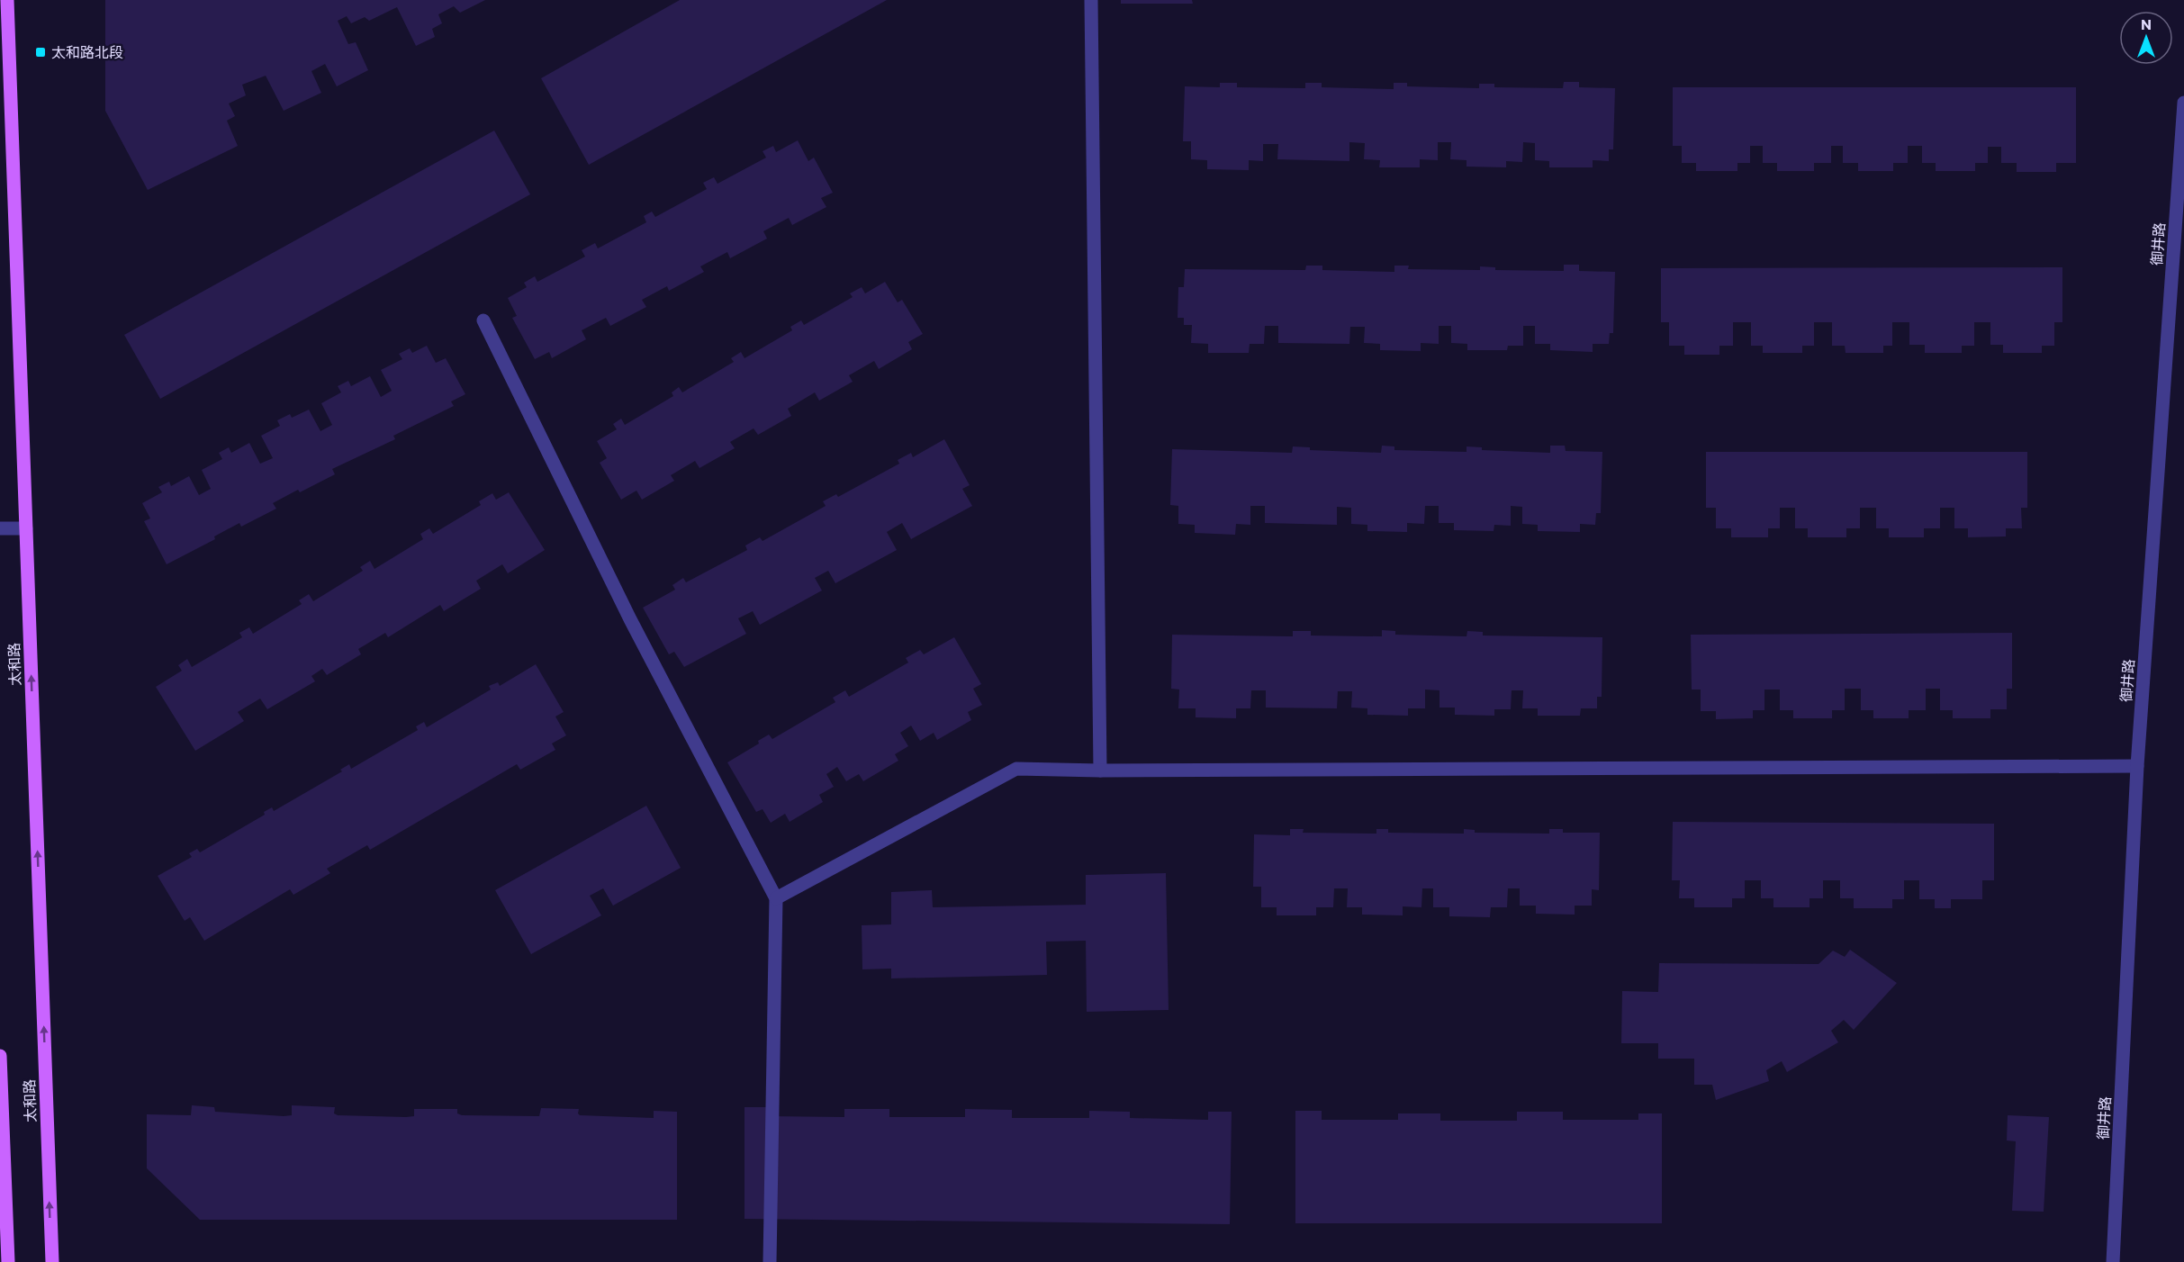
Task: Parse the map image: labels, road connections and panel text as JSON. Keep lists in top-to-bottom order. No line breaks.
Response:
{"streets":{"main road":["太和路"],"street":["御井路"]},"one_way":["太和路"],"places":{"transit":["太和路北段"]},"north":"top"}
